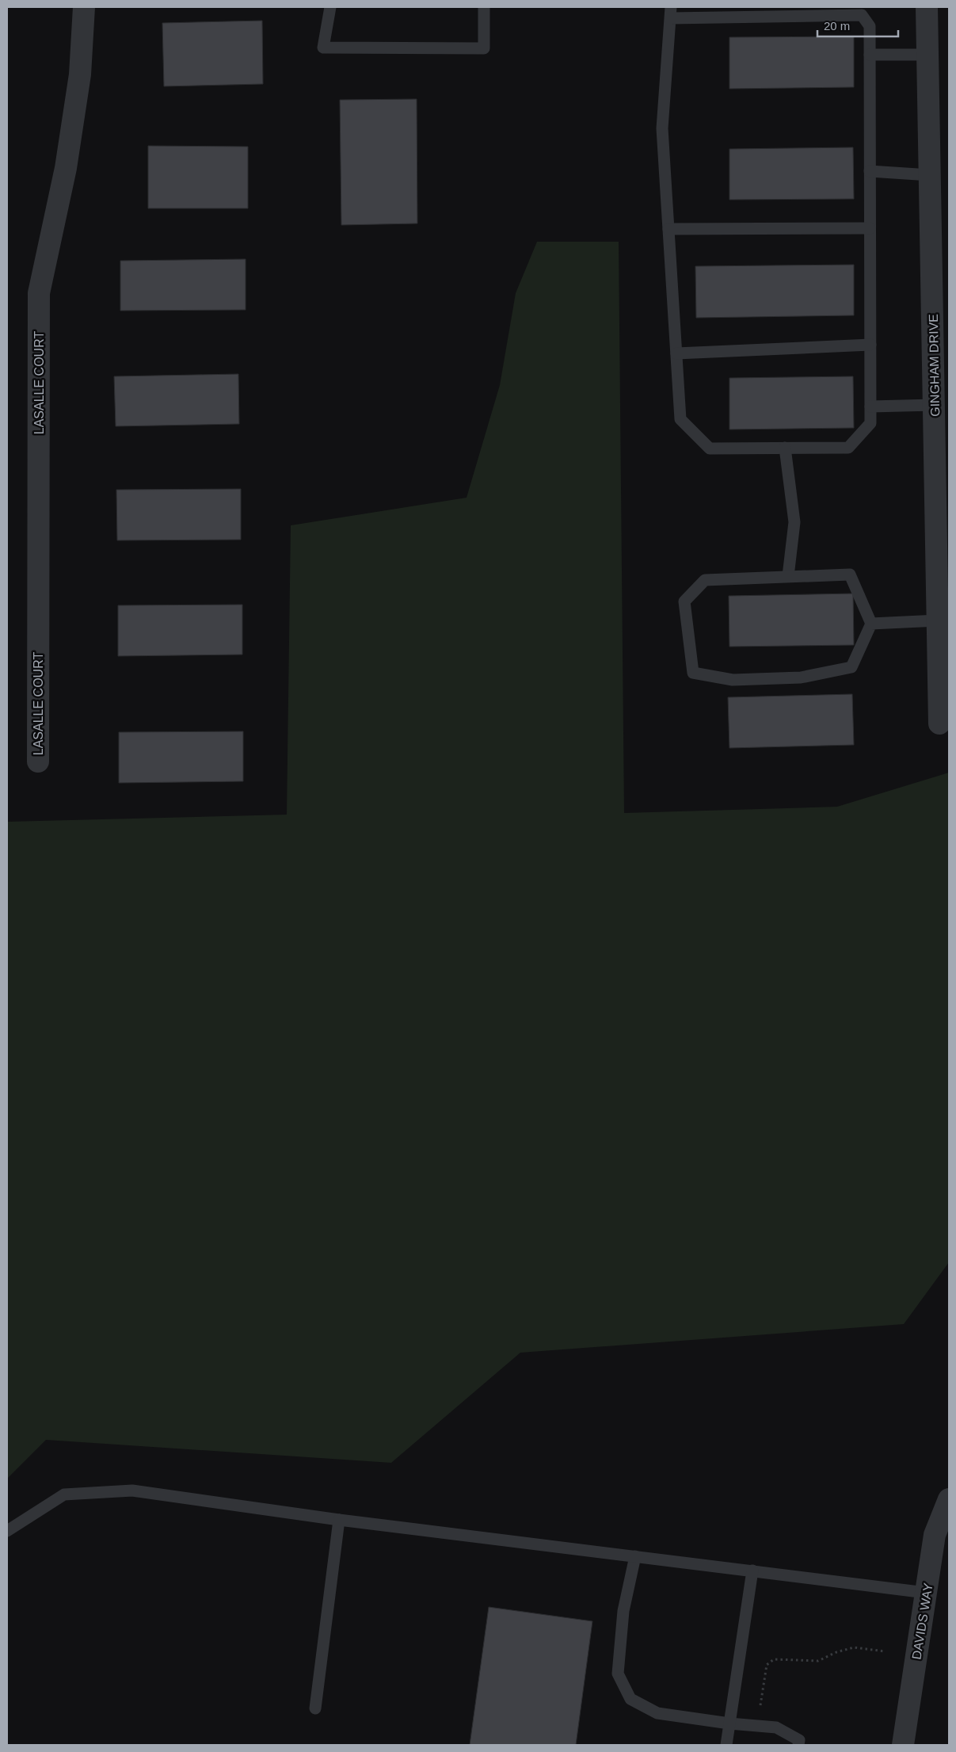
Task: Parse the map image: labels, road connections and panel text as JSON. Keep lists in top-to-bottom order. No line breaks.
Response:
{"streets":{"street":["GINGHAM DRIVE","LASALLE COURT","DAVIDS WAY"]},"scale_bar":"20 m"}
